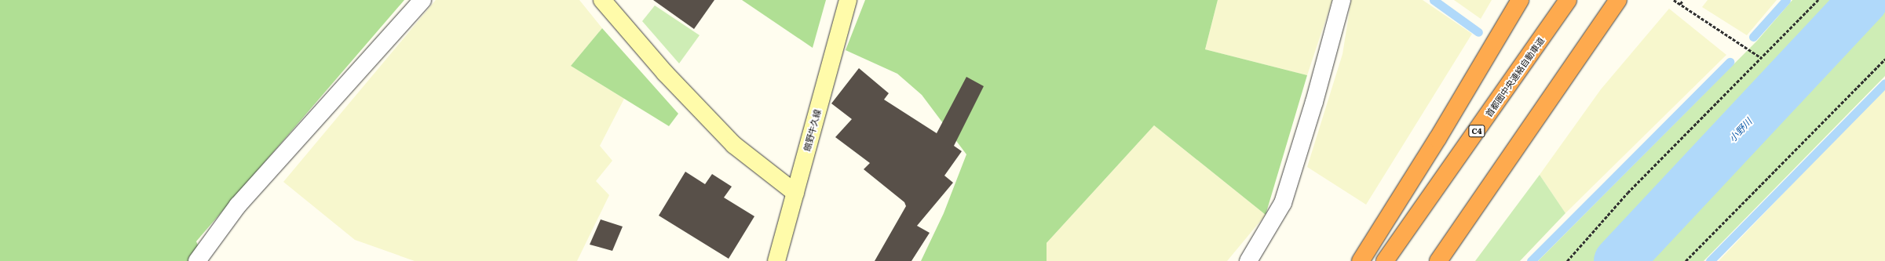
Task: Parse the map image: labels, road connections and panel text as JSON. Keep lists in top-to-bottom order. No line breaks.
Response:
{"streets":{"highway":["首都圏中央連絡自動車道","C4"],"main road":["館野牛久線"]},"water":["小野川"]}
